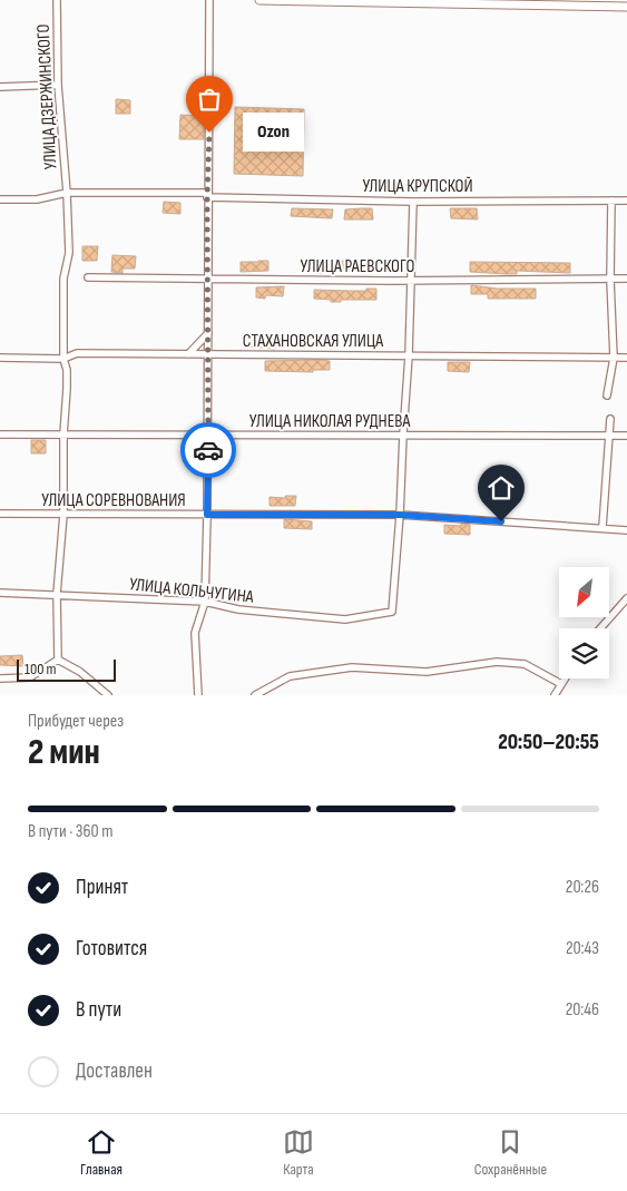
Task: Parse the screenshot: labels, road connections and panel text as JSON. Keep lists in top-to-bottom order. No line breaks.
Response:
{"streets":{"street":["УЛИЦА ДЗЕРЖИНСКОГО","УЛИЦА КРУПСКОЙ","УЛИЦА РАЕВСКОГО","СТАХАНОВСКАЯ УЛИЦА","УЛИЦА НИКОЛАЯ РУДНЕВА","УЛИЦА СОРЕВНОВАНИЯ","УЛИЦА КОЛЬЧУГИНА"]},"crossings":[["УЛИЦА ДЗЕРЖИНСКОГО","УЛИЦА КРУПСКОЙ"],["УЛИЦА ДЗЕРЖИНСКОГО","СТАХАНОВСКАЯ УЛИЦА"],["УЛИЦА ДЗЕРЖИНСКОГО","УЛИЦА НИКОЛАЯ РУДНЕВА"],["УЛИЦА ДЗЕРЖИНСКОГО","УЛИЦА СОРЕВНОВАНИЯ"],["УЛИЦА ДЗЕРЖИНСКОГО","УЛИЦА КОЛЬЧУГИНА"],["УЛИЦА СОРЕВНОВАНИЯ","УЛИЦА КОЛЬЧУГИНА"]],"places":["Ozon"],"scale_bar":"100 m","north":"bottom left","page":{"bubble":"Ozon","scale":"100 m","heading":["2 мин","Прибудет через","20:50–20:55"],"bar":"В пути · 360 m","list":[["Принят","20:26"],["Готовится","20:43"],["В пути","20:46"],"Доставлен"],"tabs":["Главная","Карта","Сохранённые"]}}
